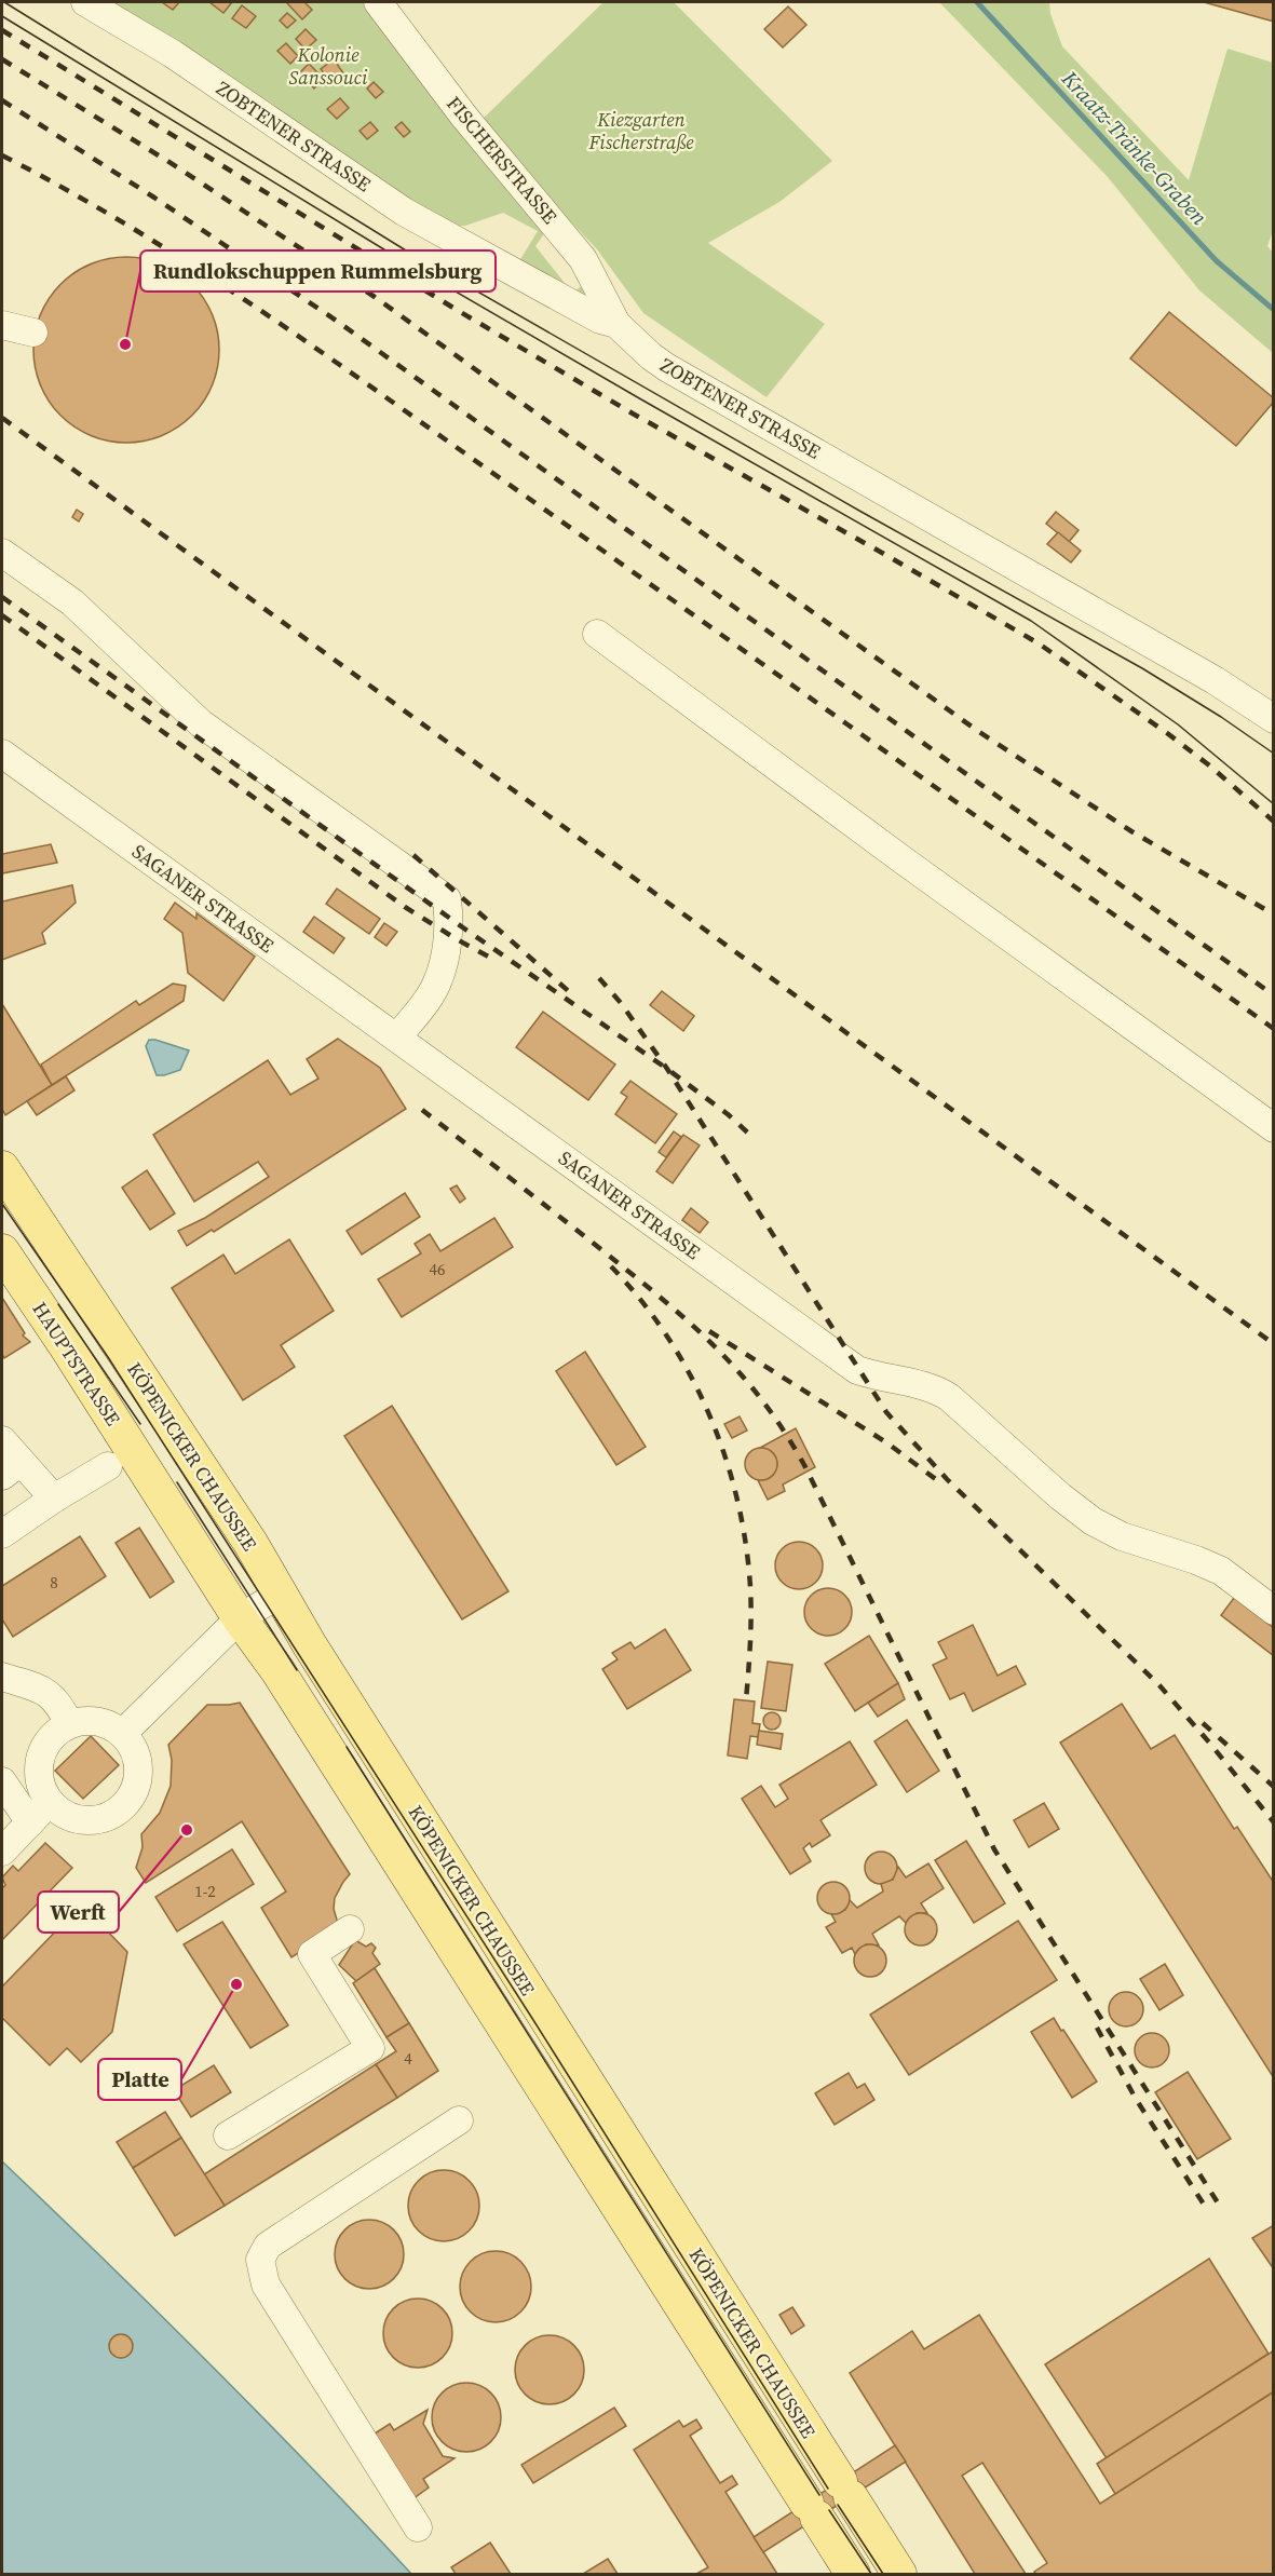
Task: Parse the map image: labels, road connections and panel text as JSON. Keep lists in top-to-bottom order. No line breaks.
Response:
{"streets":{"main road":["HAUPTSTRASSE","KÖPENICKER CHAUSSEE"],"street":["ZOBTENER STRASSE","FISCHERSTRASSE","SAGANER STRASSE"]},"crossings":[["ZOBTENER STRASSE","FISCHERSTRASSE"],["HAUPTSTRASSE","KÖPENICKER CHAUSSEE"]],"water":["Kraatz-Tränke-Graben"],"parks":["Kolonie Sanssouci","Kiezgarten Fischerstraße"],"places":["Rundlokschuppen Rummelsburg","Werft","Platte"],"house_numbers":["46","8","1-2","4"]}
